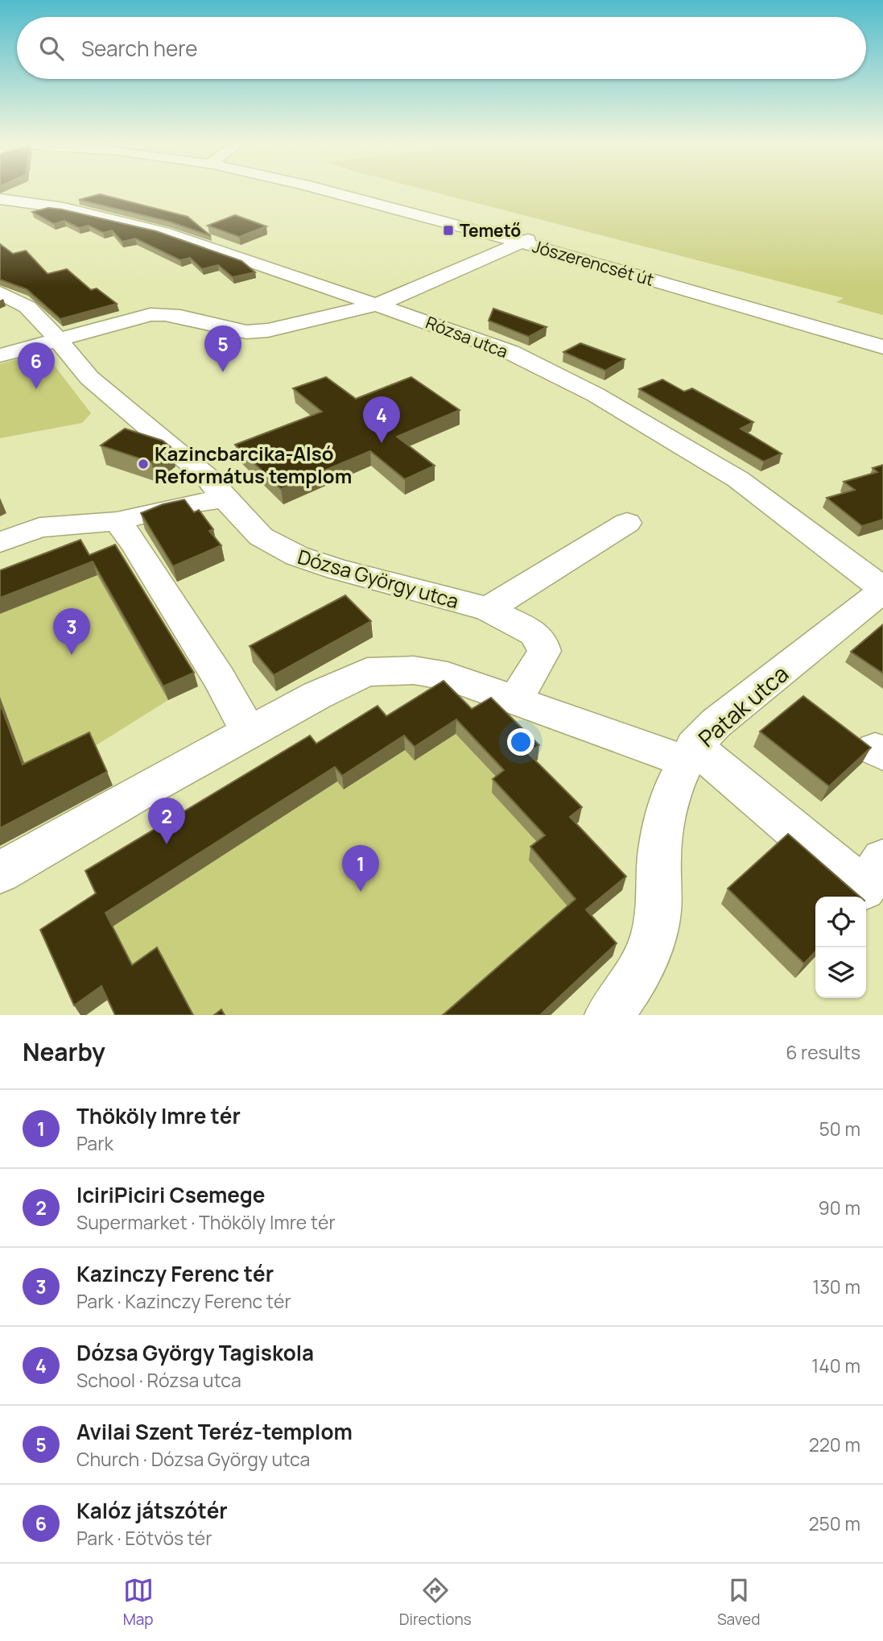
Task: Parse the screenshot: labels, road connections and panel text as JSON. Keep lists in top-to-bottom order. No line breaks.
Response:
{"streets":{"street":["Jószerencsét út","Rózsa utca","Dózsa György utca","Patak utca"]},"crossings":[["Rózsa utca","Patak utca"]],"places":{"transit":["Temető"],"other":["Kazincbarcika-Alsó Református templom"]},"page":{"search":"Search here","pins":["5","6","4","3","2","1"],"heading":["Nearby","6 results"],"list":[{"mark":"1","name":"Thököly Imre tér","note":"Park","value":"50 m"},{"mark":"2","name":"IciriPiciri Csemege","note":"Supermarket · Thököly Imre tér","value":"90 m"},{"mark":"3","name":"Kazinczy Ferenc tér","note":"Park · Kazinczy Ferenc tér","value":"130 m"},{"mark":"4","name":"Dózsa György Tagiskola","note":"School · Rózsa utca","value":"140 m"},{"mark":"5","name":"Avilai Szent Teréz-templom","note":"Church · Dózsa György utca","value":"220 m"},{"mark":"6","name":"Kalóz játszótér","note":"Park · Eötvös tér","value":"250 m"}],"nav":["Map","Directions","Saved"]}}
